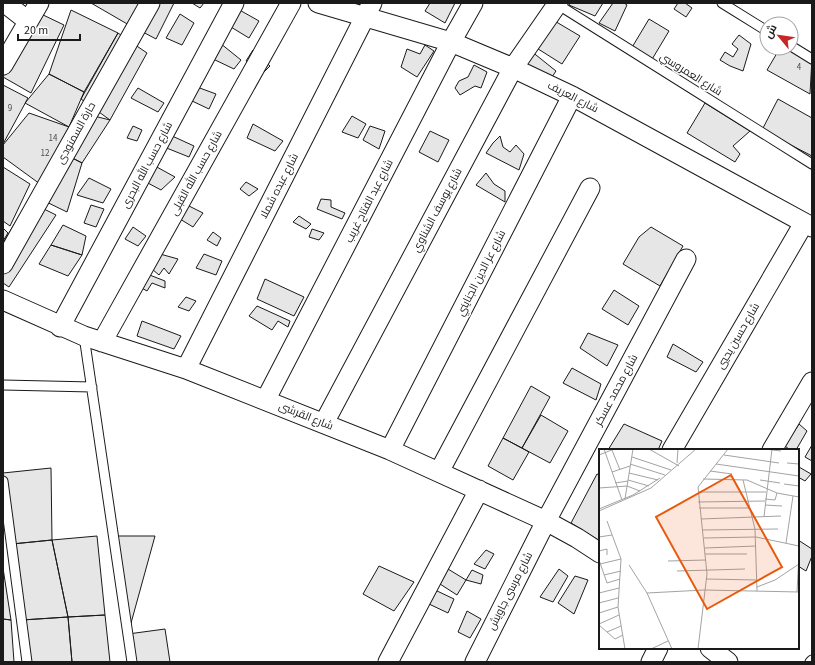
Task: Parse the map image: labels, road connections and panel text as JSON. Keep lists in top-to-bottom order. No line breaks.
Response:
{"streets":{"street":["شارع العريف","حارة السمنودى","شارع حسب الله البحرى","شارع حسب الله القبلى","شارع عبده شملا","شارع عبد الفتاح غريب","شارع يوسف الشناوي","شارع عز الدين الجنايني","شارع حسين يحيي","شارع محمد عسكر","شارع القرشى","شارع مرسى جاويش"],"lane":["شارع العمروسي"]},"crossings":[["شارع العمروسي","شارع يوسف الشناوي"],["شارع العريف","شارع عبده شملا"],["شارع العريف","شارع عبد الفتاح غريب"],["شارع العريف","شارع يوسف الشناوي"],["شارع العريف","شارع عز الدين الجنايني"],["شارع العريف","شارع حسين يحيي"],["شارع حسب الله البحرى","شارع القرشى"],["شارع حسب الله القبلى","شارع القرشى"],["شارع عبده شملا","شارع القرشى"],["شارع عبد الفتاح غريب","شارع القرشى"],["شارع يوسف الشناوي","شارع القرشى"],["شارع عز الدين الجنايني","شارع القرشى"],["شارع محمد عسكر","شارع القرشى"],["شارع محمد عسكر","شارع مرسى جاويش"],["شارع القرشى","شارع مرسى جاويش"]],"house_numbers":["4","9","14","12"],"scale_bar":"20 m","north":"top left"}
